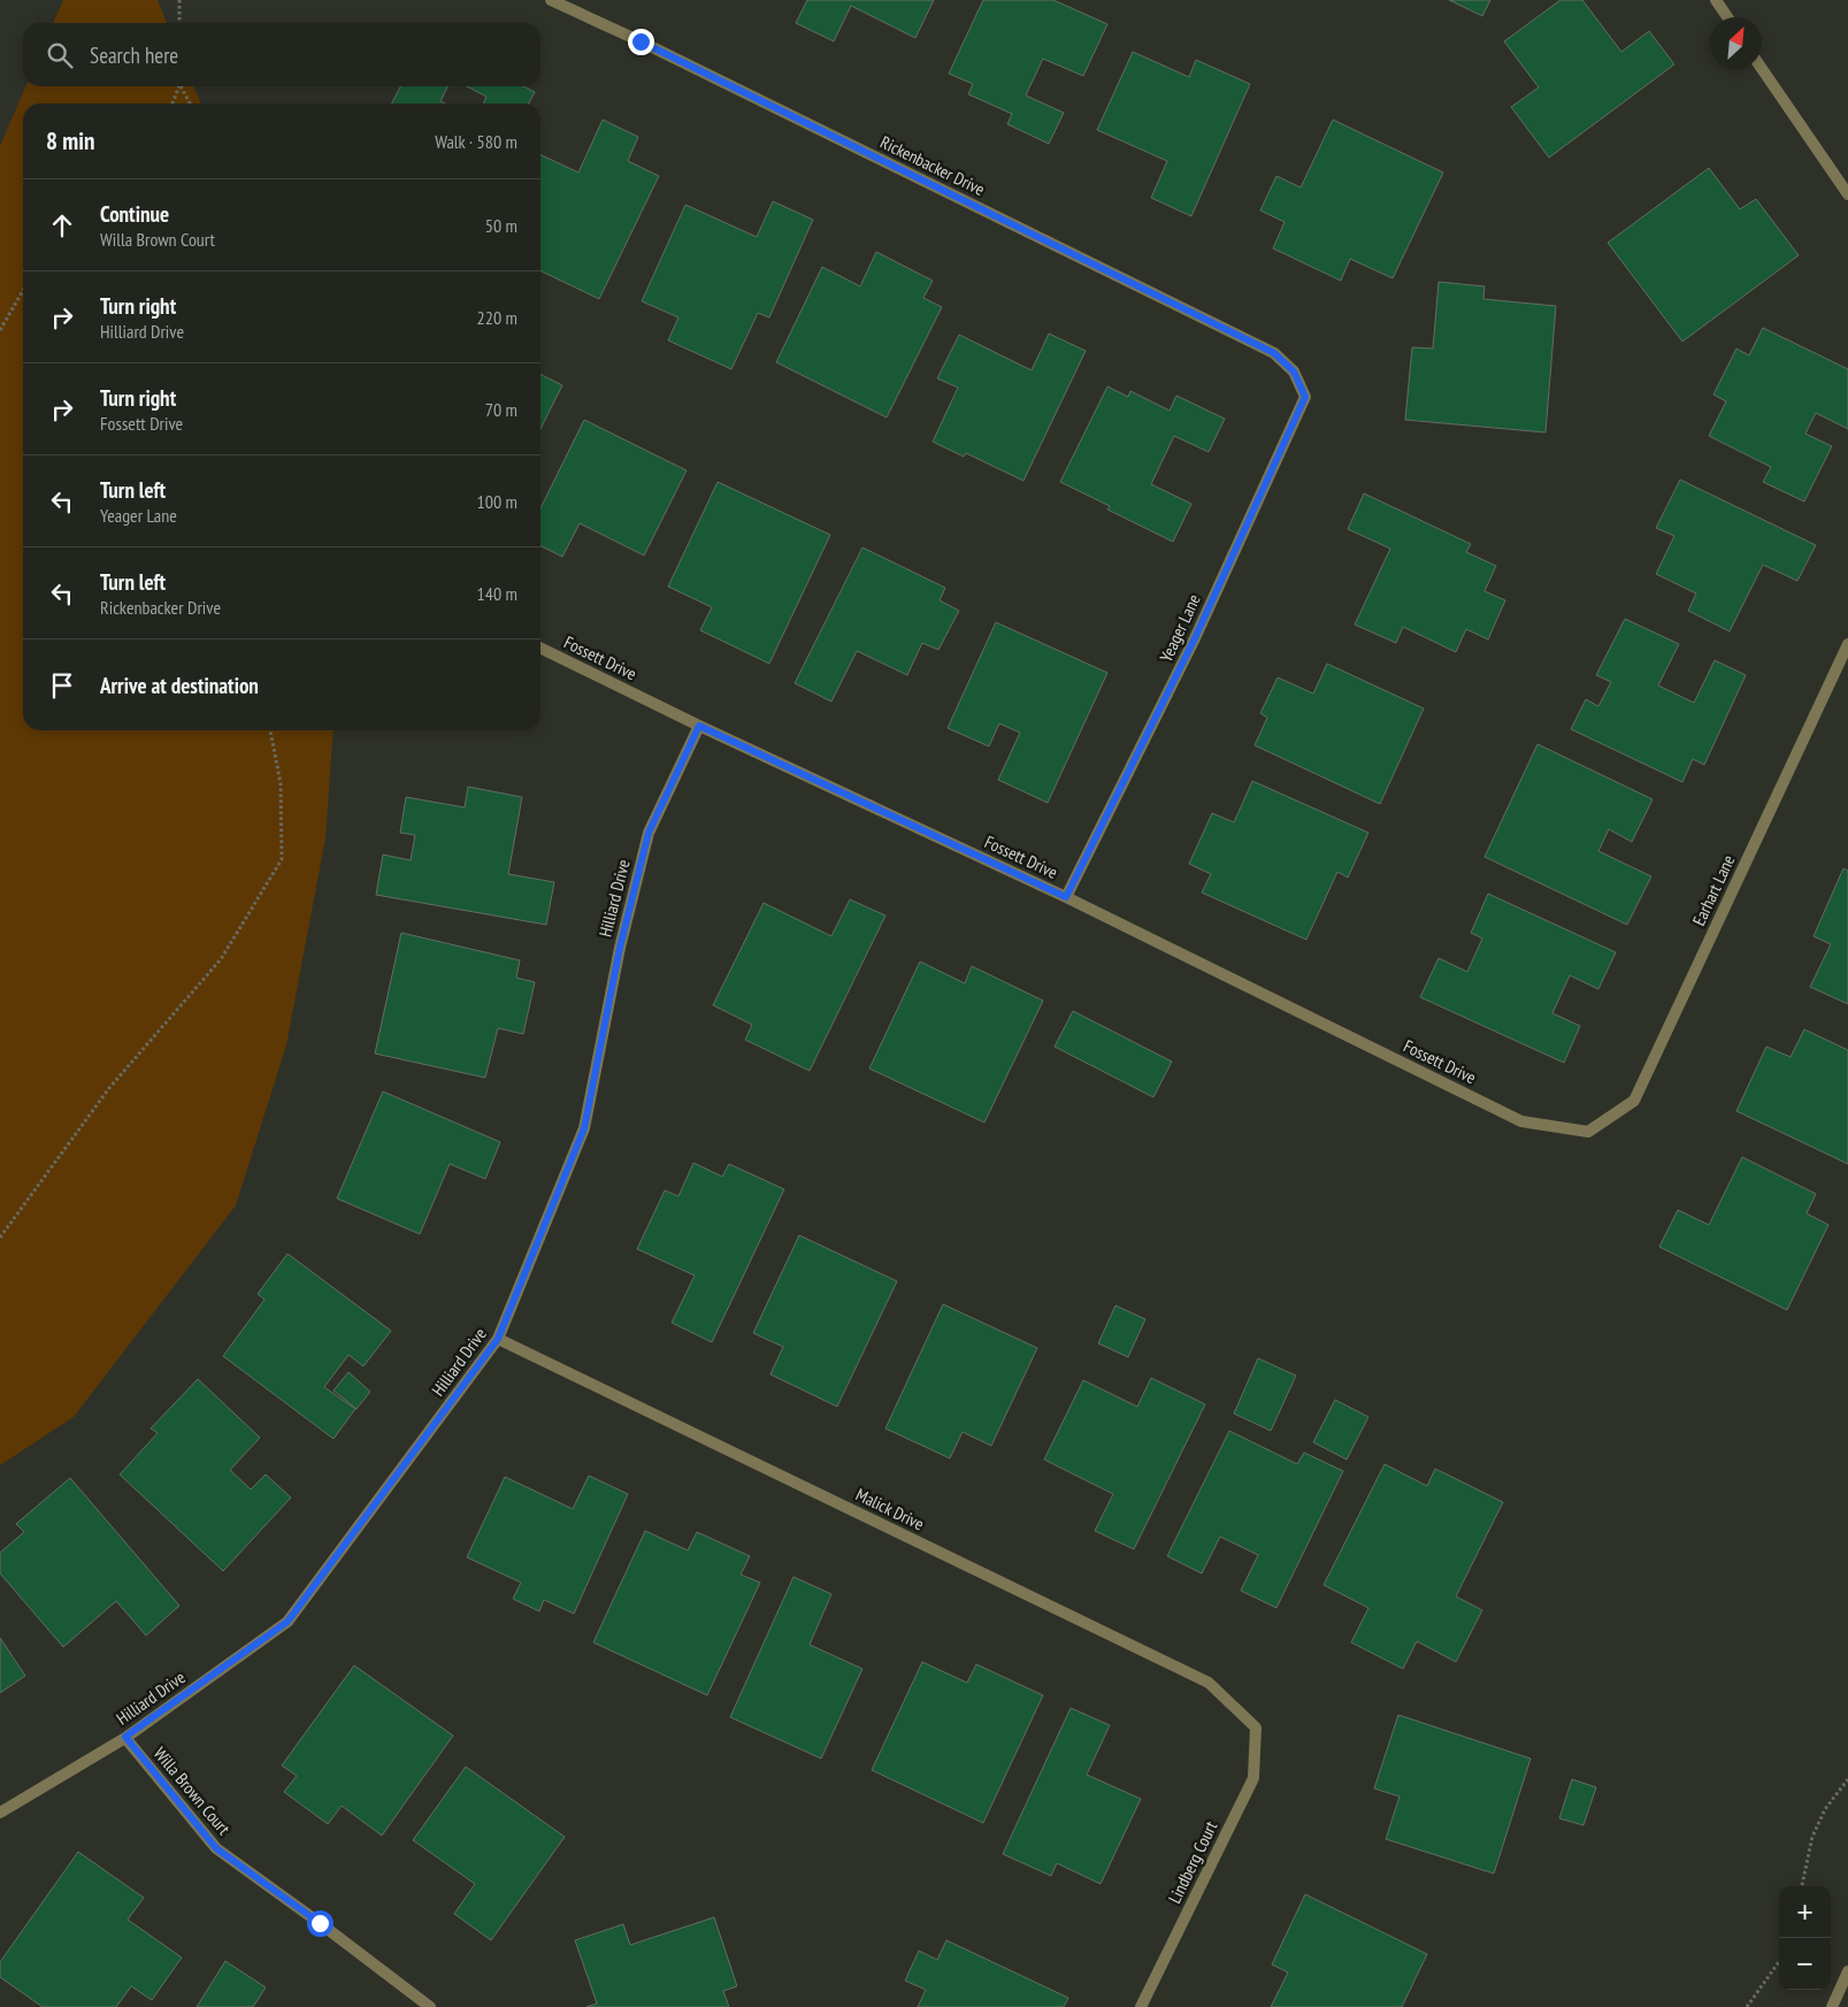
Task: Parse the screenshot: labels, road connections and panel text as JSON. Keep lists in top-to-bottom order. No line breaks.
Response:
{"streets":{"street":["Rickenbacker Drive","Yeager Lane","Fossett Drive","Earhart Lane","Hilliard Drive","Malick Drive","Willa Brown Court","Lindberg Court"]},"crossings":[["Rickenbacker Drive","Yeager Lane"],["Yeager Lane","Fossett Drive"],["Fossett Drive","Earhart Lane"],["Fossett Drive","Hilliard Drive"],["Hilliard Drive","Malick Drive"],["Hilliard Drive","Willa Brown Court"],["Malick Drive","Lindberg Court"]],"north":"top right","page":{"search":"Search here","heading":["8 min","Walk · 580 m"],"list":[["Continue","Willa Brown Court","50 m"],["Turn right","Hilliard Drive","220 m"],["Turn right","Fossett Drive","70 m"],["Turn left","Yeager Lane","100 m"],["Turn left","Rickenbacker Drive","140 m"],"Arrive at destination"],"map_buttons":["+","−"]}}
